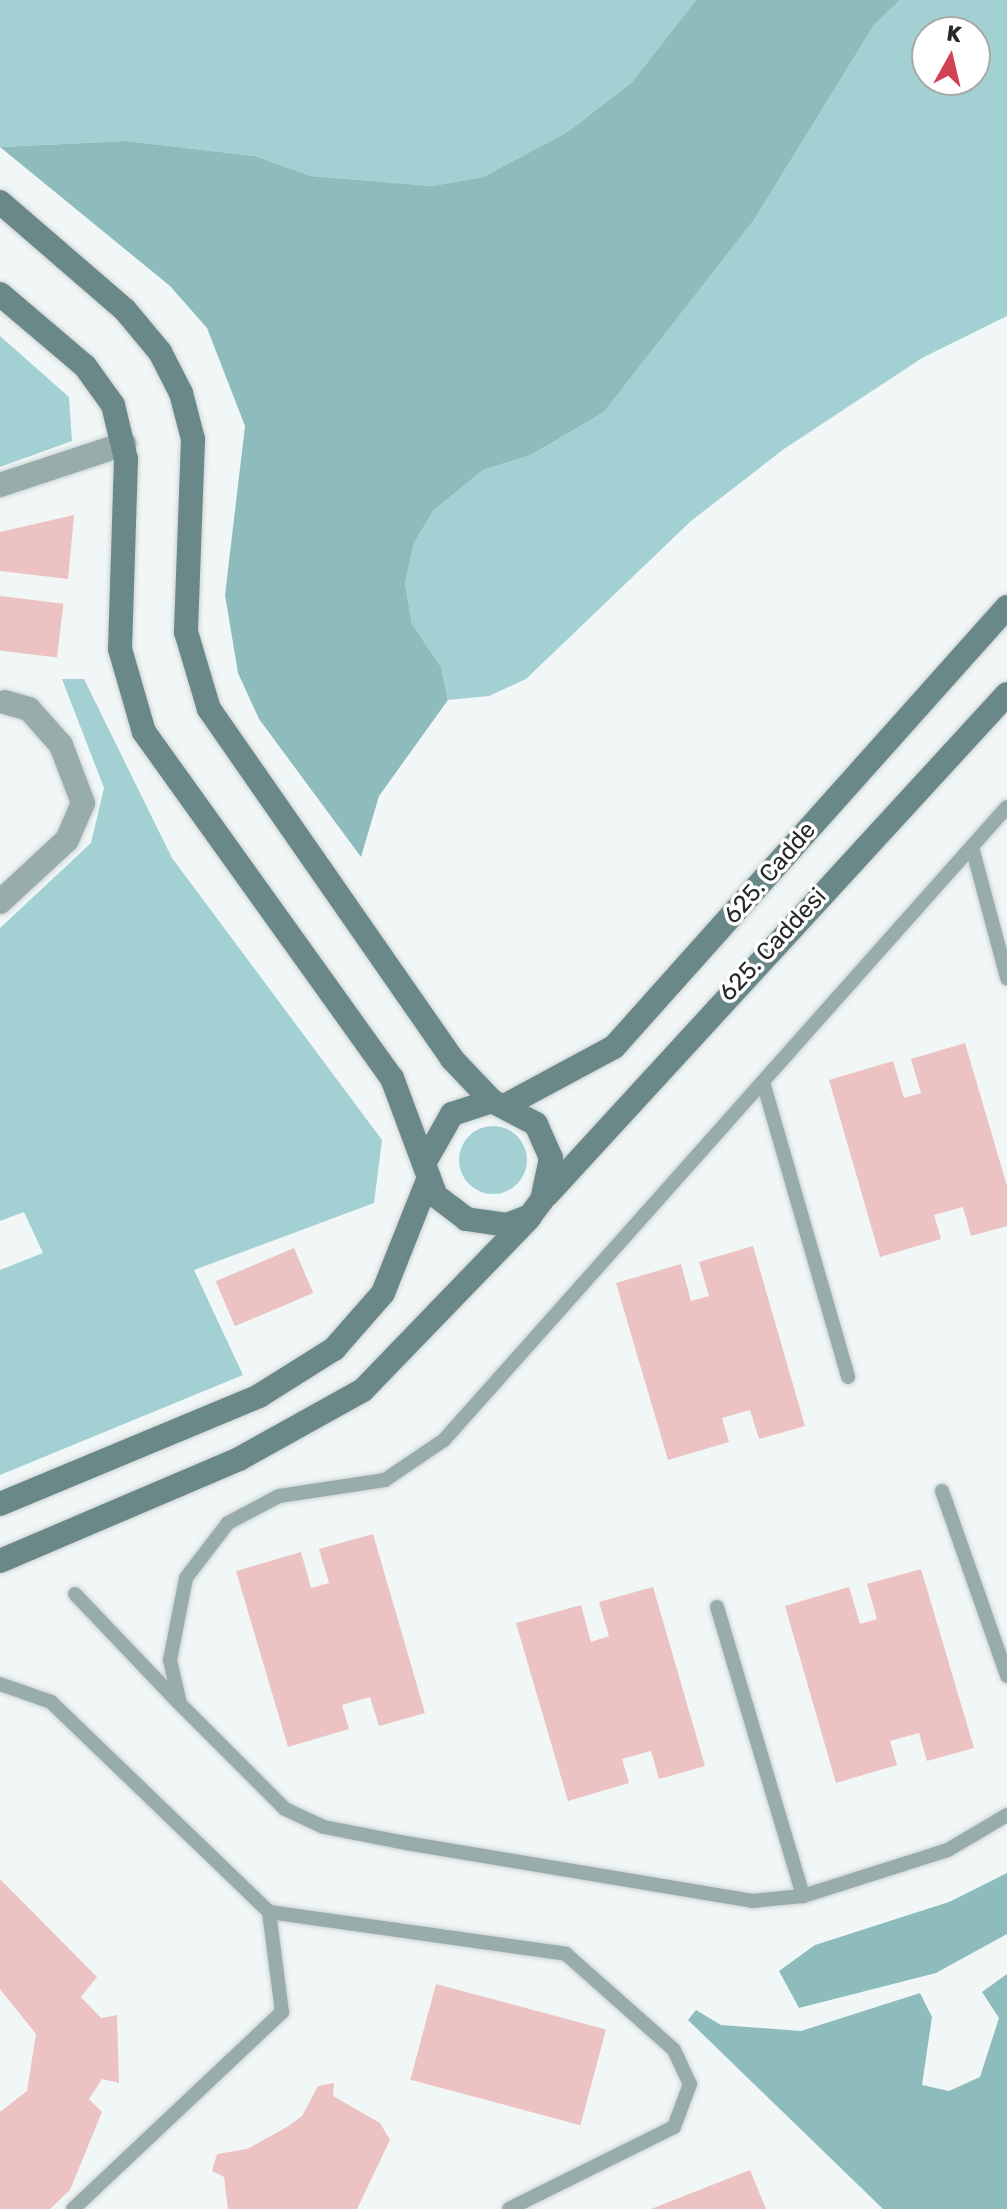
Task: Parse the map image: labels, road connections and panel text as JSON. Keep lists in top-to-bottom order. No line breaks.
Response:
{"streets":{"main road":["625. Cadde","625. Caddesi"]},"crossings":[["625. Cadde","625. Caddesi"]],"north":"top"}
